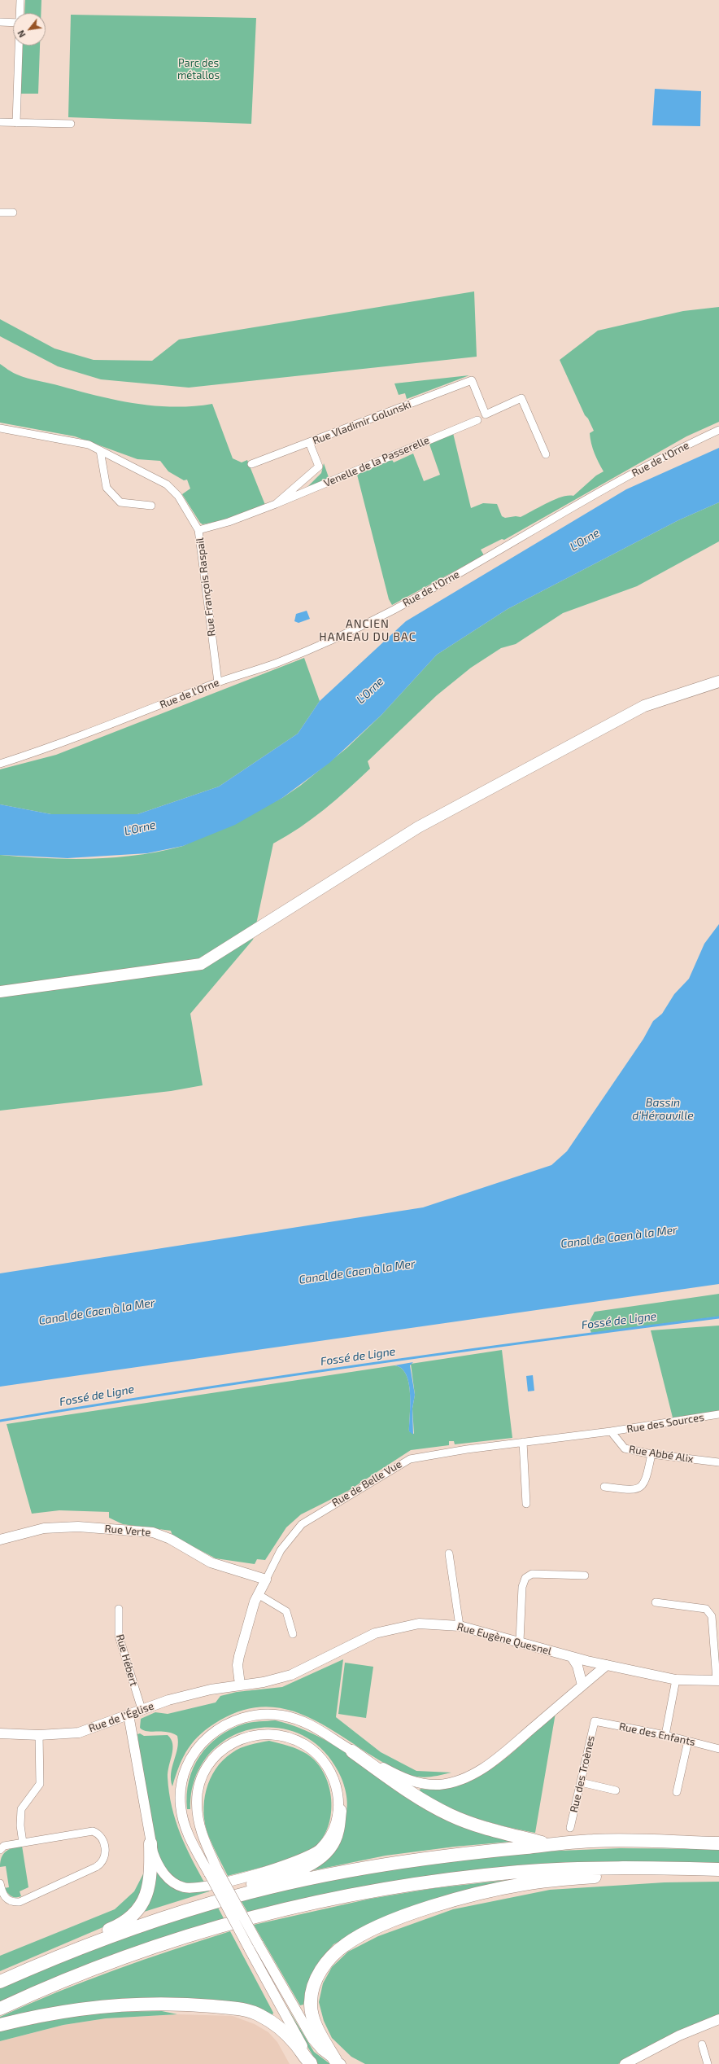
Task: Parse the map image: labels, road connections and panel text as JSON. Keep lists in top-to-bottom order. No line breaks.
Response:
{"streets":{"street":["Rue Vladimir Golunski","Rue de l'Orne","Venelle de la Passerelle","Rue François Raspail","Rue des Sources","Rue Abbé Alix","Rue de Belle Vue","Rue Verte","Rue Eugène Quesnel","Rue Hébert","Rue de l'Église","Rue des Enfants","Rue des Troènes"]},"crossings":[["Rue Vladimir Golunski","Venelle de la Passerelle"],["Rue de l'Orne","Rue François Raspail"],["Venelle de la Passerelle","Rue François Raspail"],["Rue des Sources","Rue Abbé Alix"],["Rue des Sources","Rue de Belle Vue"],["Rue Abbé Alix","Rue de Belle Vue"],["Rue de Belle Vue","Rue Verte"],["Rue de Belle Vue","Rue Eugène Quesnel"],["Rue de Belle Vue","Rue de l'Église"],["Rue Eugène Quesnel","Rue de l'Église"],["Rue Hébert","Rue de l'Église"],["Rue des Enfants","Rue des Troènes"]],"districts":["ANCIEN HAMEAU DU BAC"],"water":["L'Orne","Bassin d'Hérouville","Canal de Caen à la Mer","Fossé de Ligne"],"parks":["Parc des métallos"],"north":"bottom left"}
